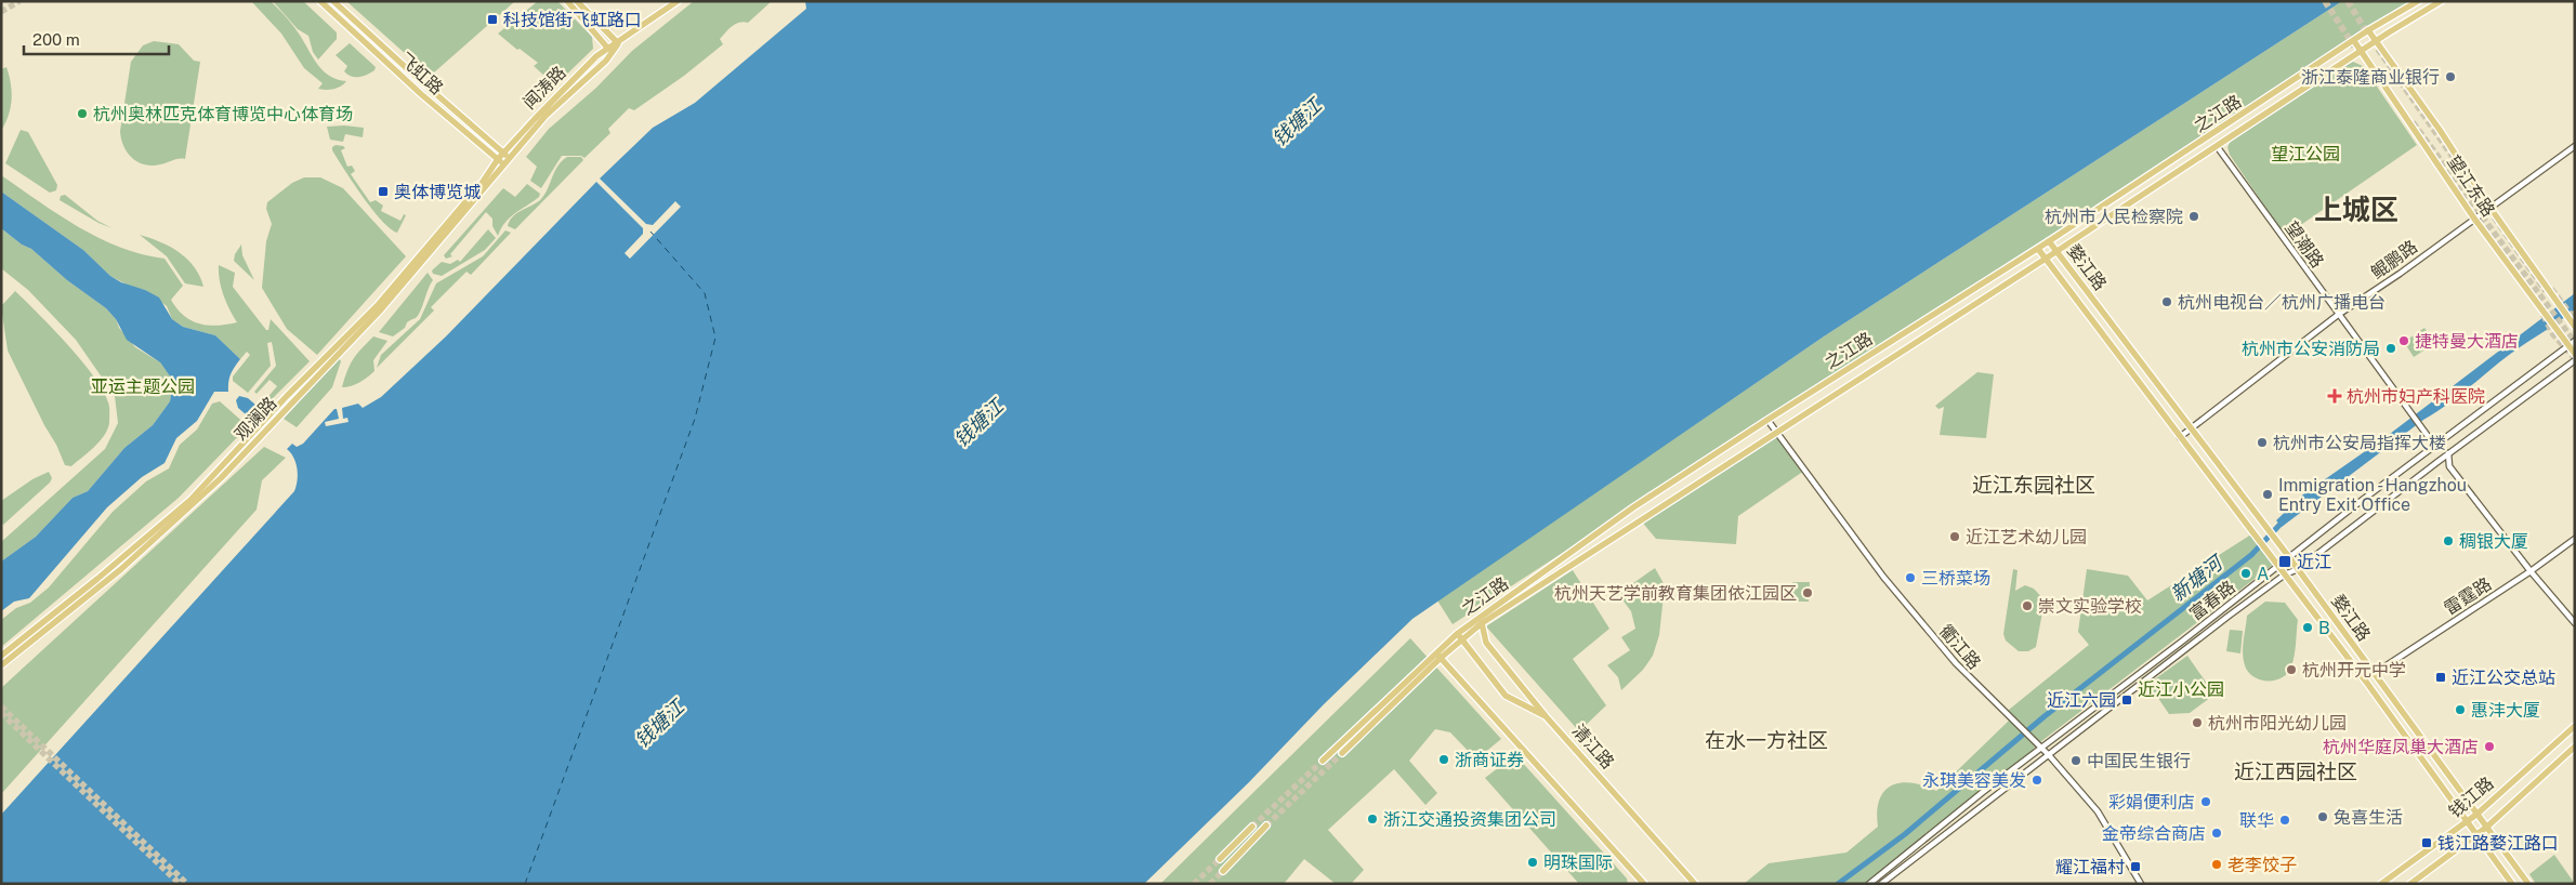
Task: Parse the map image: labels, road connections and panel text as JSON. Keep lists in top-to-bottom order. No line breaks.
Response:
{"streets":{"main road":["飞虹路","闻涛路","之江路","望江东路","婺江路","观澜路","清江路","钱江路"],"street":["望潮路","鲲鹏路","雷霆路","富春路","衢江路"]},"crossings":[["飞虹路","闻涛路"],["飞虹路","观澜路"],["闻涛路","观澜路"],["之江路","望江东路"],["之江路","望潮路"],["之江路","婺江路"],["之江路","衢江路"],["之江路","清江路"],["望江东路","鲲鹏路"],["望江东路","富春路"],["望潮路","鲲鹏路"],["望潮路","富春路"],["鲲鹏路","婺江路"],["婺江路","雷霆路"],["婺江路","富春路"],["婺江路","钱江路"],["富春路","衢江路"]],"districts":["上城区","近江东园社区","在水一方社区","近江西园社区"],"water":["钱塘江","新塘河"],"parks":["望江公园","亚运主题公园","近江小公园"],"places":{"transit":["科技馆街飞虹路口","奥体博览城","近江","近江公交总站","近江六园","钱江路婺江路口","耀江福村"],"other":["浙江泰隆商业银行","杭州奥林匹克体育博览中心体育场","杭州市人民检察院","杭州电视台／杭州广播电台","捷特曼大酒店","杭州市公安消防局","杭州市公安局指挥大楼","Immigration - Hangzhou Entry Exit Office","近江艺术幼儿园","稠银大厦","A","三桥菜场","杭州天艺学前教育集团依江园区","崇文实验学校","B","杭州开元中学","惠沣大厦","杭州市阳光幼儿园","杭州华庭凤巢大酒店","浙商证券","中国民生银行","永琪美容美发","彩娟便利店","兔喜生活","浙江交通投资集团公司","联华","金帝综合商店","明珠国际","老李饺子"],"health":["杭州市妇产科医院"]},"scale_bar":"200 m"}
